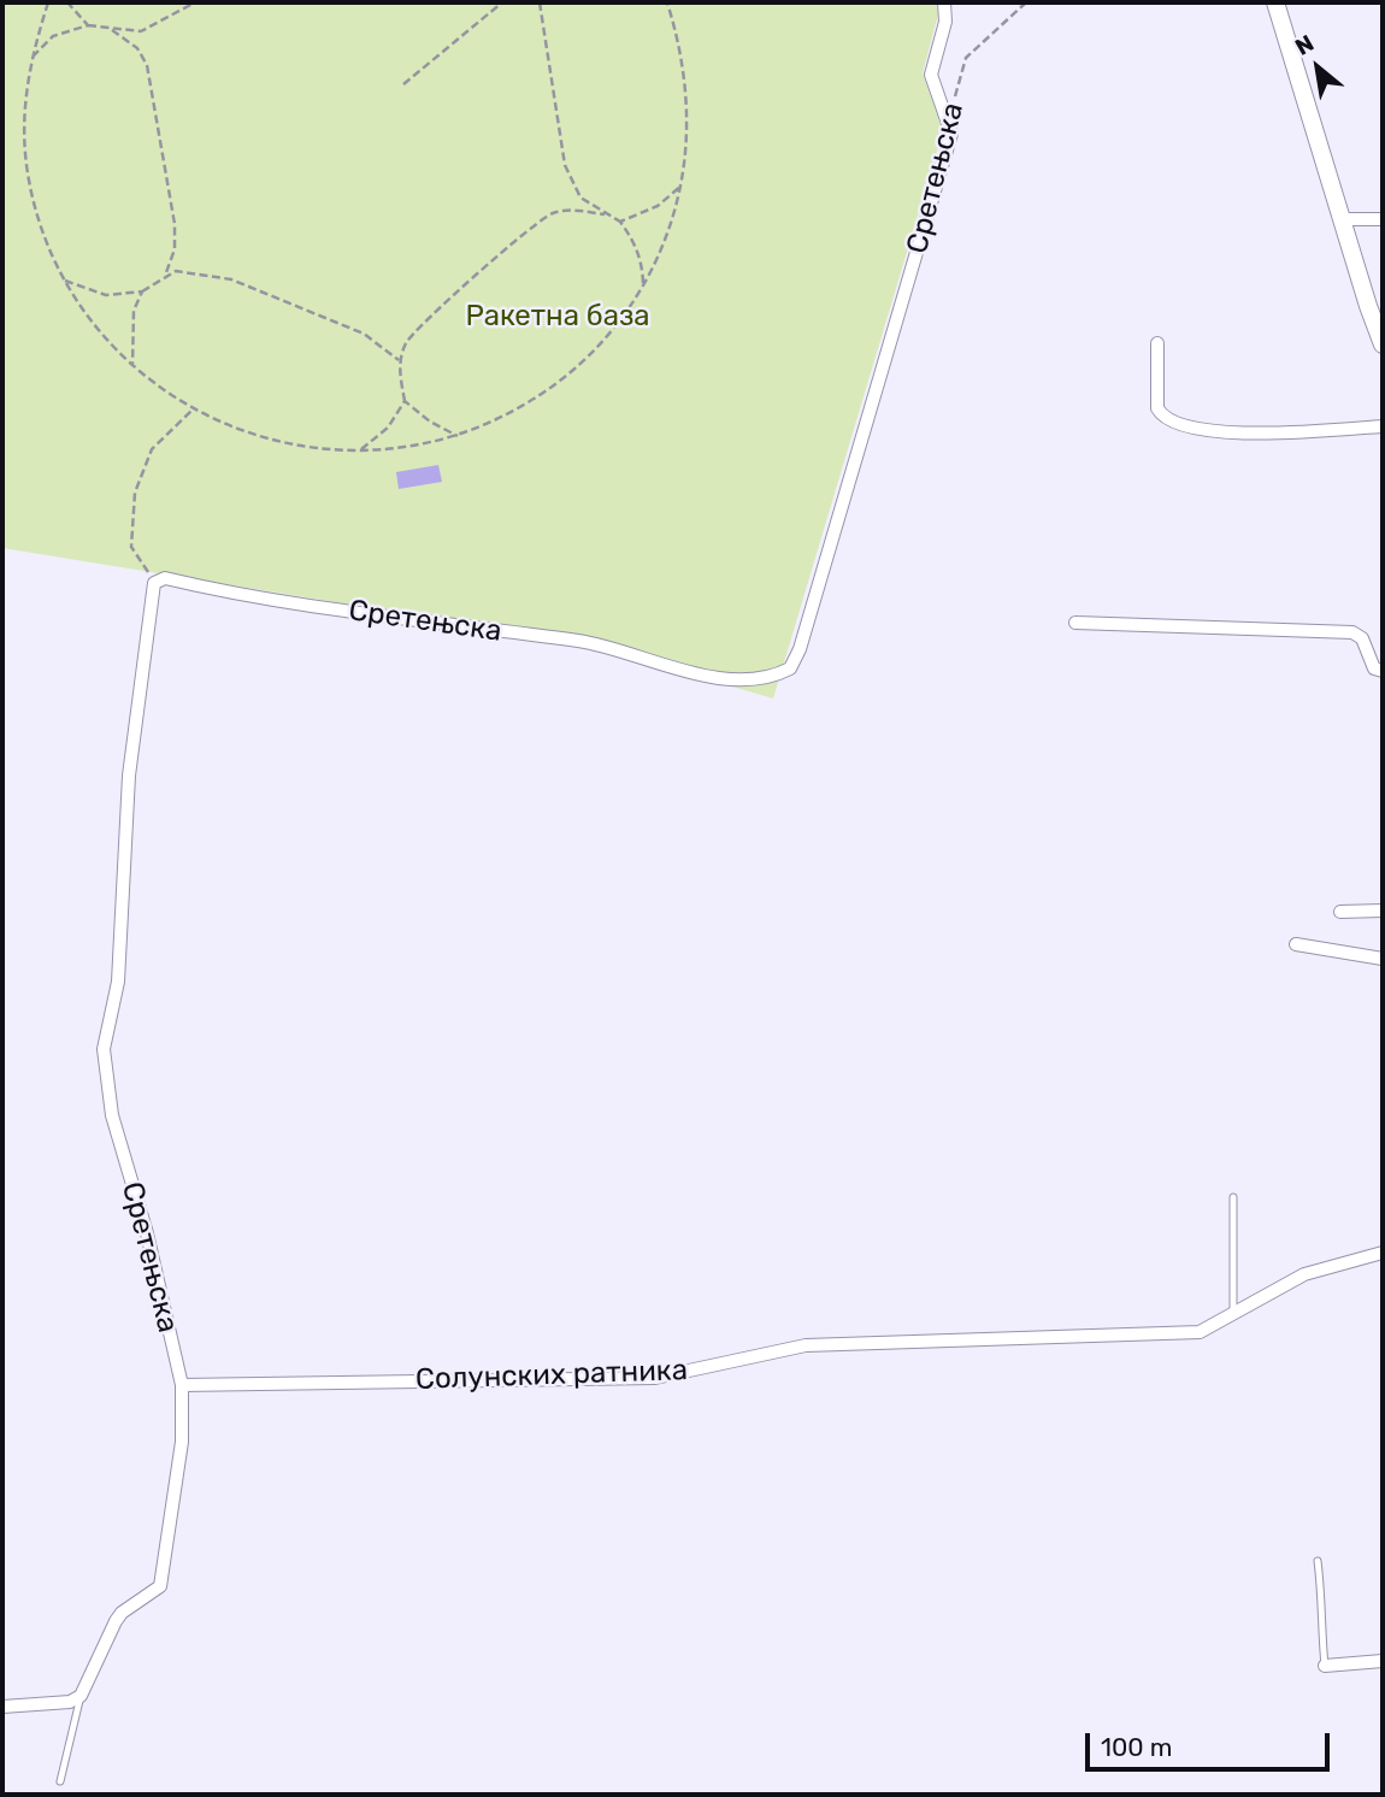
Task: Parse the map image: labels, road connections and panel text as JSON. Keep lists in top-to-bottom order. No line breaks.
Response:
{"streets":{"street":["Сретењска","Солунских ратника"]},"crossings":[["Сретењска","Солунских ратника"]],"parks":["Ракетна база"],"scale_bar":"100 m","north":"top left"}
